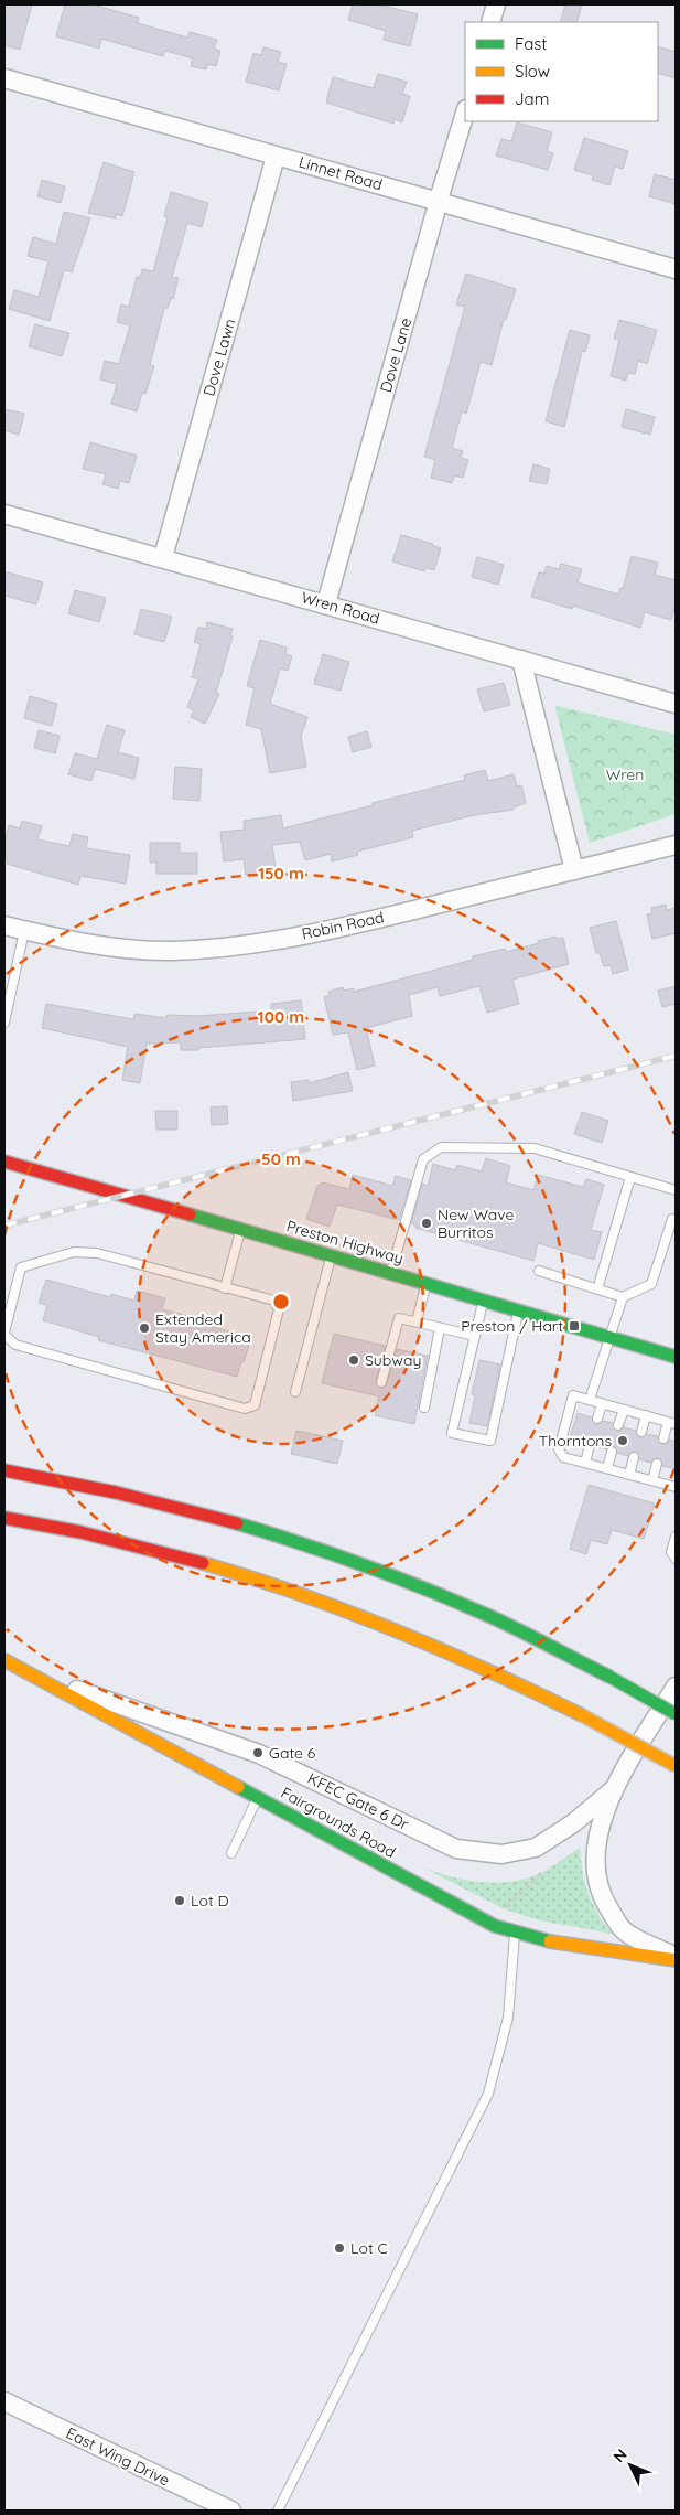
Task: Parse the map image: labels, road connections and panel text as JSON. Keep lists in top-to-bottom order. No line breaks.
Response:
{"streets":{"main road":["Preston Highway","Fairgrounds Road"],"street":["Linnet Road","Dove Lane","Dove Lawn","Wren Road","Robin Road","KFEC Gate 6 Dr","East Wing Drive"]},"crossings":[["Linnet Road","Dove Lane"],["Linnet Road","Dove Lawn"],["Dove Lane","Wren Road"],["Dove Lawn","Wren Road"],["KFEC Gate 6 Dr","Fairgrounds Road"]],"parks":["Wren"],"places":{"other":["New Wave Burritos","Extended Stay America","Subway","Thorntons","Gate 6","Lot D","Lot C"],"transit":["Preston / Hart"]},"legend":["Fast","Slow","Jam"],"north":"top left","rings":["150 m","100 m","50 m"]}
